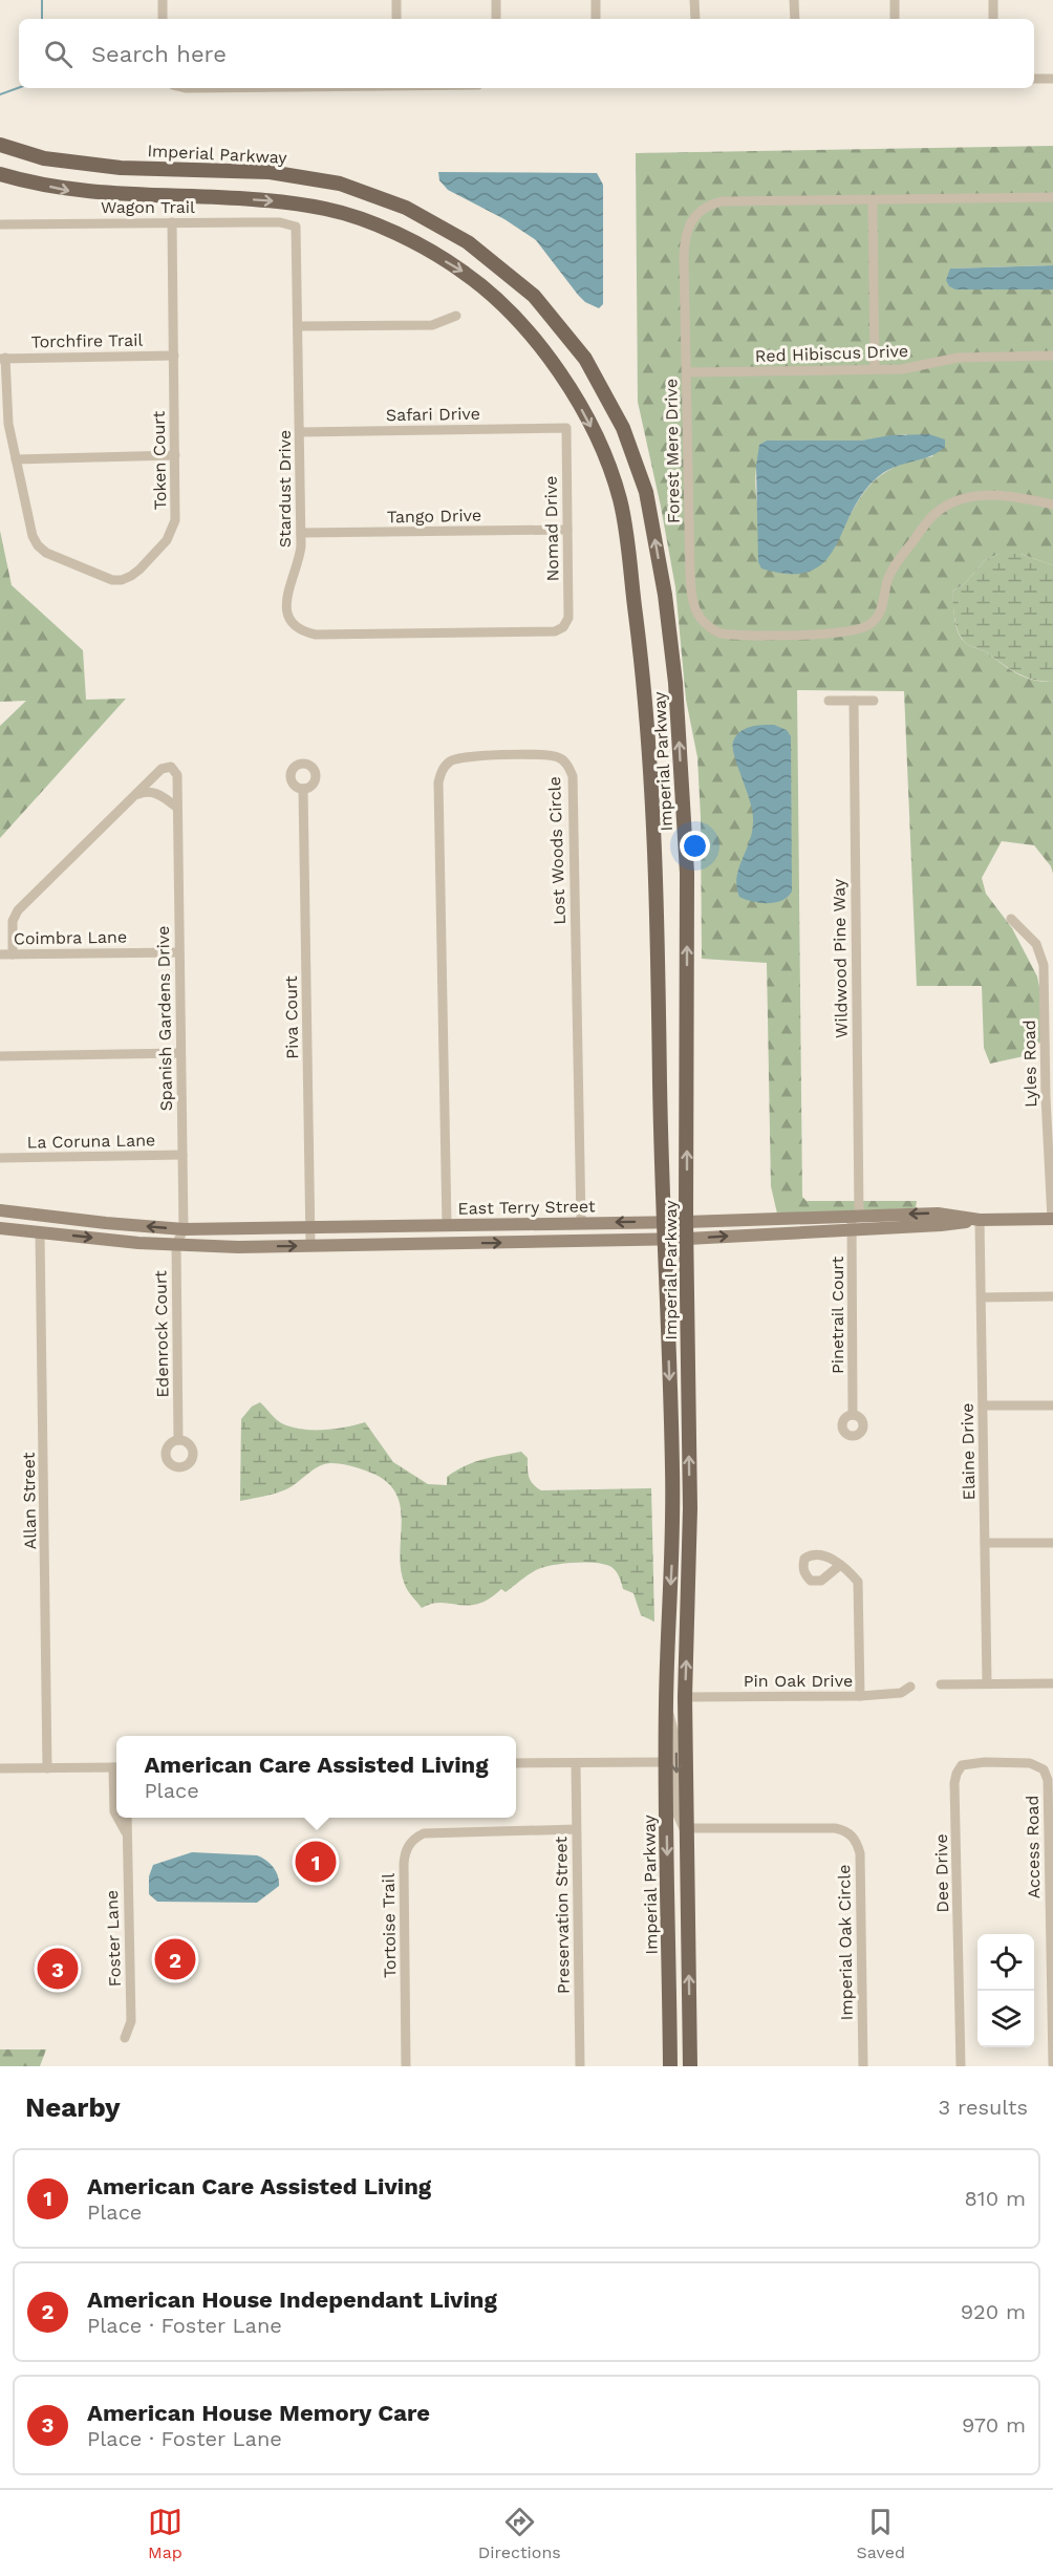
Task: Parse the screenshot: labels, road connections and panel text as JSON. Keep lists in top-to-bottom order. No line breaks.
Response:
{"streets":{"main road":["Imperial Parkway"],"street":["Wagon Trail","Torchfire Trail","Red Hibiscus Drive","Safari Drive","Forest Mere Drive","Token Court","Stardust Drive","Tango Drive","Nomad Drive","Lost Woods Circle","Coimbra Lane","Wildwood Pine Way","Piva Court","Spanish Gardens Drive","Lyles Road","La Coruna Lane","East Terry Street","Pinetrail Court","Edenrock Court","Elaine Drive","Allan Street","Pin Oak Drive","Access Road","Dee Drive","Preservation Street","Tortoise Trail","Foster Lane","Imperial Oak Circle"]},"crossings":[["Imperial Parkway","East Terry Street"],["Imperial Parkway","Pin Oak Drive"],["Imperial Parkway","Imperial Oak Circle"],["Wagon Trail","Token Court"],["Wagon Trail","Stardust Drive"],["Torchfire Trail","Token Court"],["Red Hibiscus Drive","Forest Mere Drive"],["Safari Drive","Stardust Drive"],["Safari Drive","Nomad Drive"],["Stardust Drive","Tango Drive"],["Stardust Drive","Nomad Drive"],["Tango Drive","Nomad Drive"],["Lost Woods Circle","East Terry Street"],["Coimbra Lane","Spanish Gardens Drive"],["Wildwood Pine Way","East Terry Street"],["Wildwood Pine Way","Pinetrail Court"],["Piva Court","East Terry Street"],["Spanish Gardens Drive","La Coruna Lane"],["Spanish Gardens Drive","East Terry Street"],["Spanish Gardens Drive","Edenrock Court"],["Lyles Road","East Terry Street"],["East Terry Street","Pinetrail Court"],["East Terry Street","Edenrock Court"],["East Terry Street","Elaine Drive"],["Access Road","Dee Drive"],["Preservation Street","Tortoise Trail"]],"page":{"search":"Search here","popup":["American Care Assisted Living","Place"],"pins":["1","2","3"],"heading":["Nearby","3 results"],"list":[{"mark":"1","name":"American Care Assisted Living","note":"Place","value":"810 m"},{"mark":"2","name":"American House Independant Living","note":"Place · Foster Lane","value":"920 m"},{"mark":"3","name":"American House Memory Care","note":"Place · Foster Lane","value":"970 m"}],"nav":["Map","Directions","Saved"]}}
